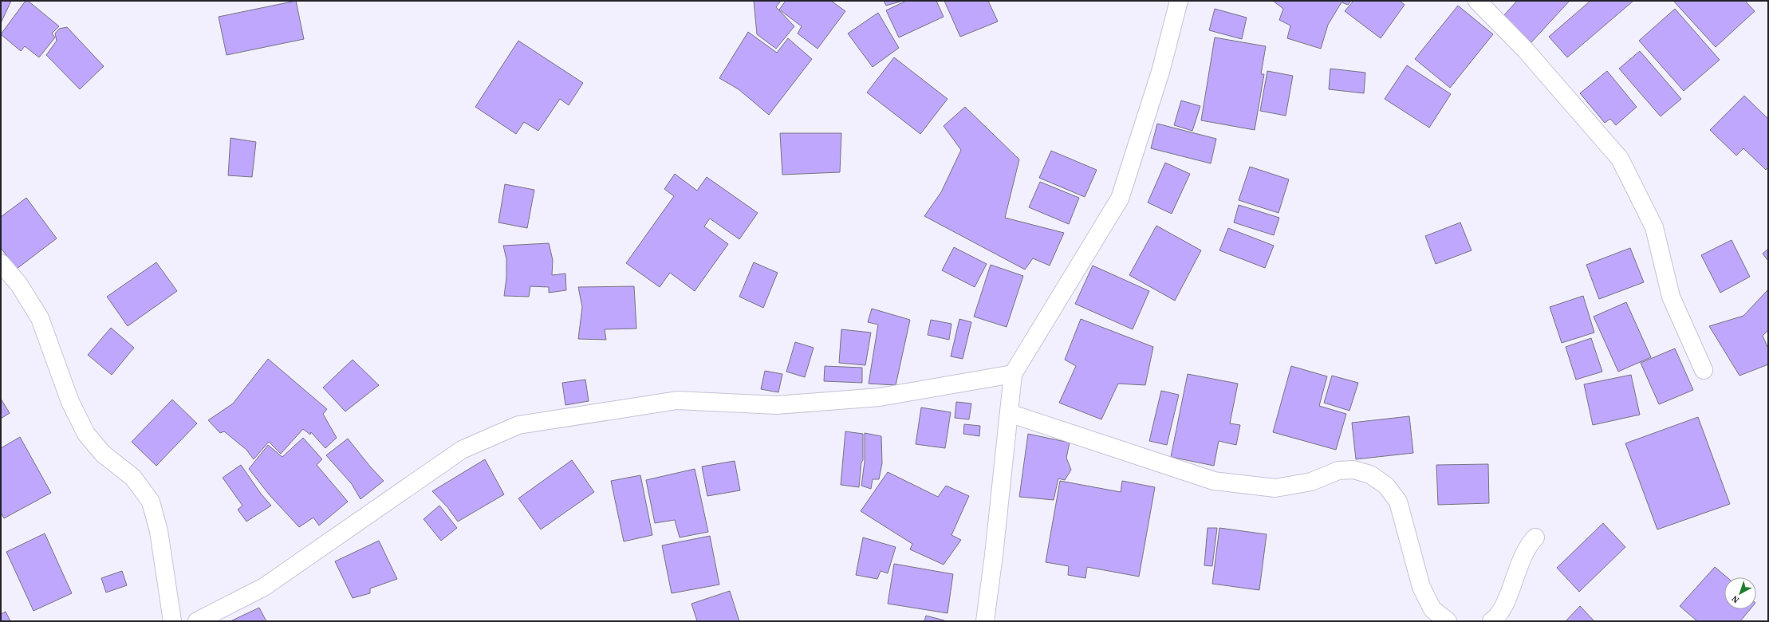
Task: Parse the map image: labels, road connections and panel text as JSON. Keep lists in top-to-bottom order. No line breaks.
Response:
{"north":"bottom left"}
